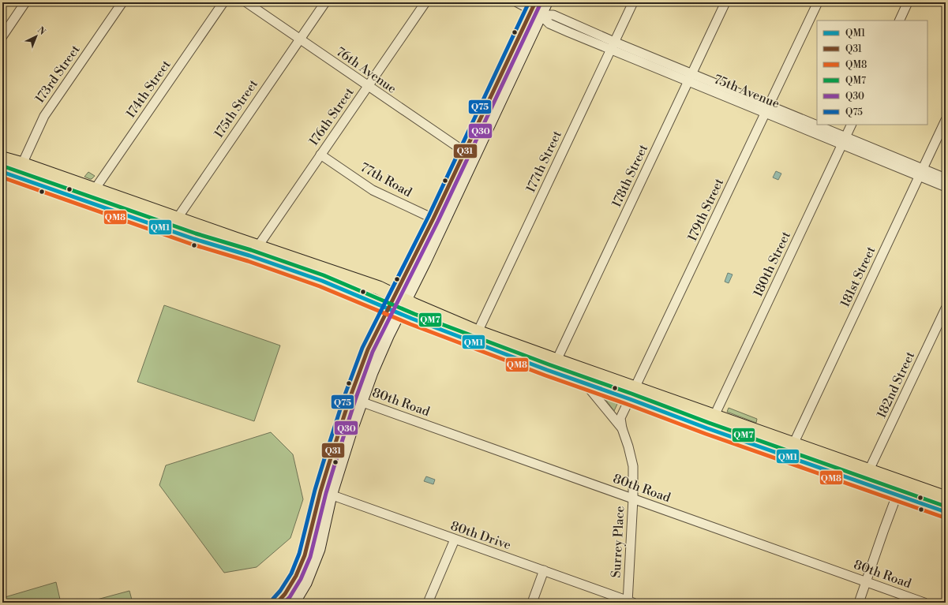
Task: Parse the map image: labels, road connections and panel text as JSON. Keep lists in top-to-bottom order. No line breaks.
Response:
{"streets":{"street":["76th Avenue","173rd Street","174th Street","75th Avenue","175th Street","176th Street","177th Street","178th Street","77th Road","179th Street","180th Street","181st Street","182nd Street","80th Road","80th Drive","Surrey Place"]},"crossings":[["76th Avenue","175th Street"],["76th Avenue","176th Street"],["75th Avenue","177th Street"],["75th Avenue","178th Street"],["75th Avenue","179th Street"],["75th Avenue","180th Street"],["75th Avenue","181st Street"],["176th Street","77th Road"],["179th Street","Surrey Place"],["80th Road","Surrey Place"],["80th Drive","Surrey Place"]],"lines":["transit line Q31","transit line Q75","transit line Q30","transit line QM7","transit line QM1","transit line QM8"],"legend":["QM1","Q31","QM8","QM7","Q30","Q75"],"north":"top right"}
